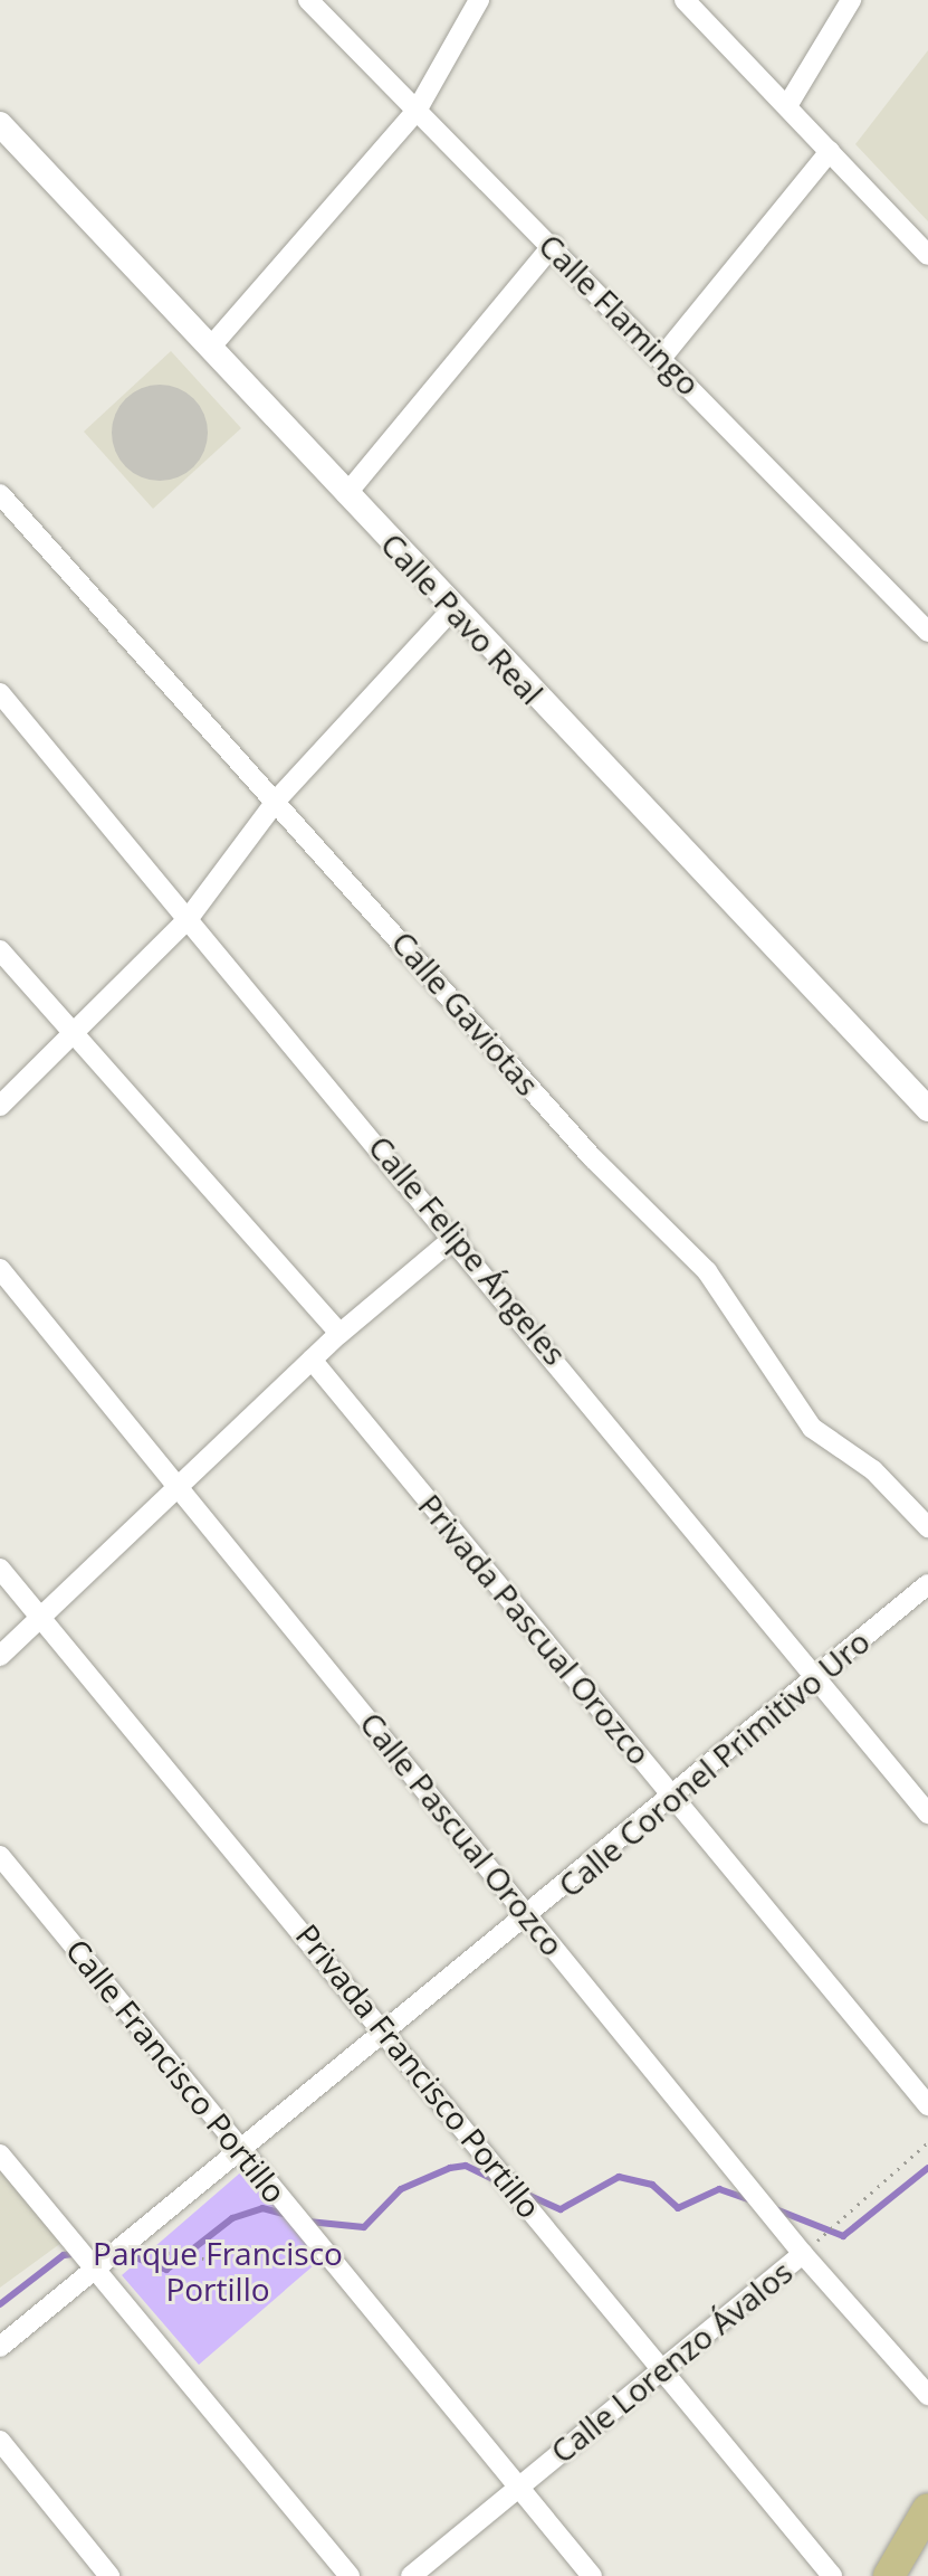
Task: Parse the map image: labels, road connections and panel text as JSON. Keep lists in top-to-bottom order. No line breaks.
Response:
{"streets":{"street":["Calle Flamingo","Calle Pavo Real","Calle Gaviotas","Calle Felipe Ángeles","Privada Pascual Orozco","Calle Coronel Primitivo Uro","Calle Pascual Orozco","Calle Francisco Portillo","Privada Francisco Portillo","Calle Lorenzo Ávalos"]},"crossings":[["Calle Felipe Ángeles","Calle Coronel Primitivo Uro"],["Privada Pascual Orozco","Calle Coronel Primitivo Uro"],["Calle Coronel Primitivo Uro","Calle Pascual Orozco"],["Calle Coronel Primitivo Uro","Calle Francisco Portillo"],["Calle Coronel Primitivo Uro","Privada Francisco Portillo"],["Calle Pascual Orozco","Calle Lorenzo Ávalos"],["Calle Francisco Portillo","Calle Lorenzo Ávalos"],["Privada Francisco Portillo","Calle Lorenzo Ávalos"]],"parks":["Parque Francisco Portillo"]}
